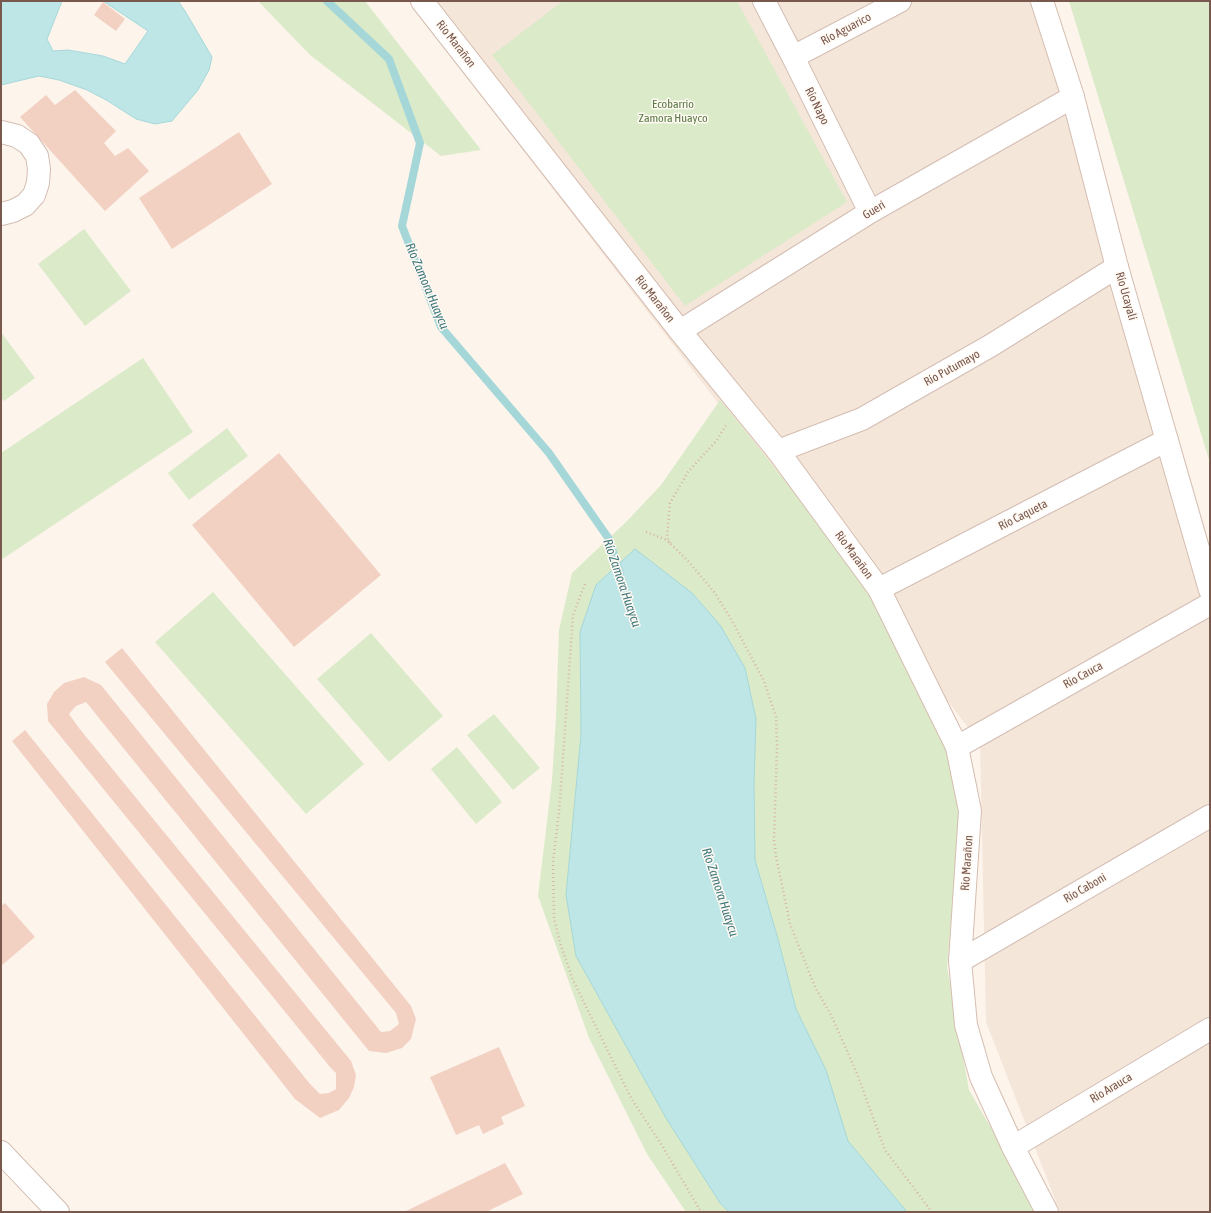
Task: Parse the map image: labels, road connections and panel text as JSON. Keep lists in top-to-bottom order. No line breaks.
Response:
{"streets":{"street":["Río Aguarico","Rio Marañon","Río Napo","Gueri","Río Ucayalí","Río Putumayo","Río Caqueta","Río Cauca","Río Caboni","Río Arauca"]},"crossings":[["Río Aguarico","Río Napo"],["Rio Marañon","Gueri"],["Rio Marañon","Río Putumayo"],["Rio Marañon","Río Caqueta"],["Rio Marañon","Río Cauca"],["Rio Marañon","Río Caboni"],["Rio Marañon","Río Arauca"],["Río Napo","Gueri"],["Gueri","Río Ucayalí"],["Río Ucayalí","Río Putumayo"],["Río Ucayalí","Río Caqueta"]],"water":["Río Zamora Huaycu"],"parks":["Ecobarrio Zamora Huayco"]}
